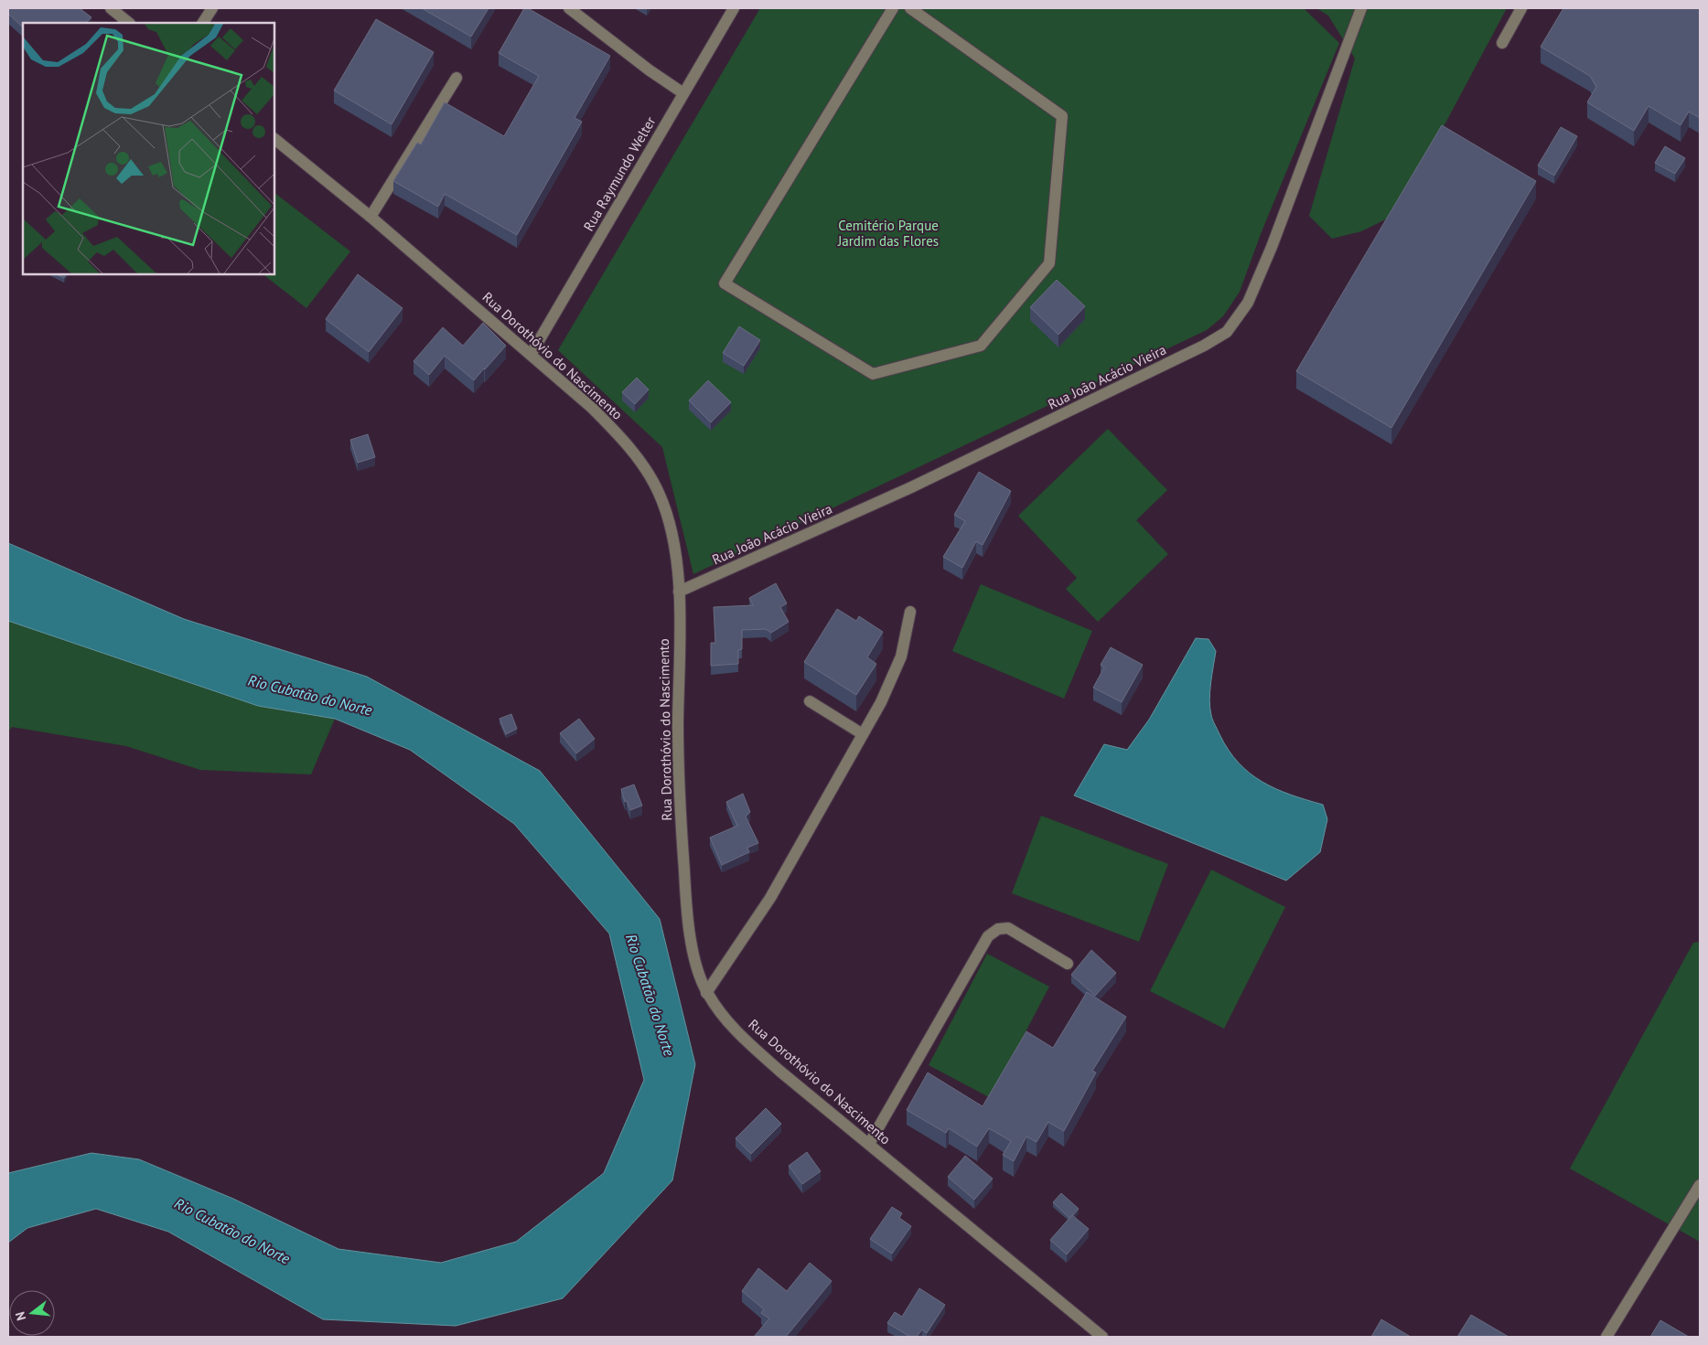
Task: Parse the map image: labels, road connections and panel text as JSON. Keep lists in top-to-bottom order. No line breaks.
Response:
{"streets":{"street":["Rua Raymundo Welter","Rua Dorothóvio do Nascimento","Rua João Acácio Vieira"]},"crossings":[["Rua Raymundo Welter","Rua Dorothóvio do Nascimento"],["Rua Dorothóvio do Nascimento","Rua João Acácio Vieira"]],"water":["Rio Cubatão do Norte"],"parks":["Cemitério Parque Jardim das Flores"],"north":"left"}
